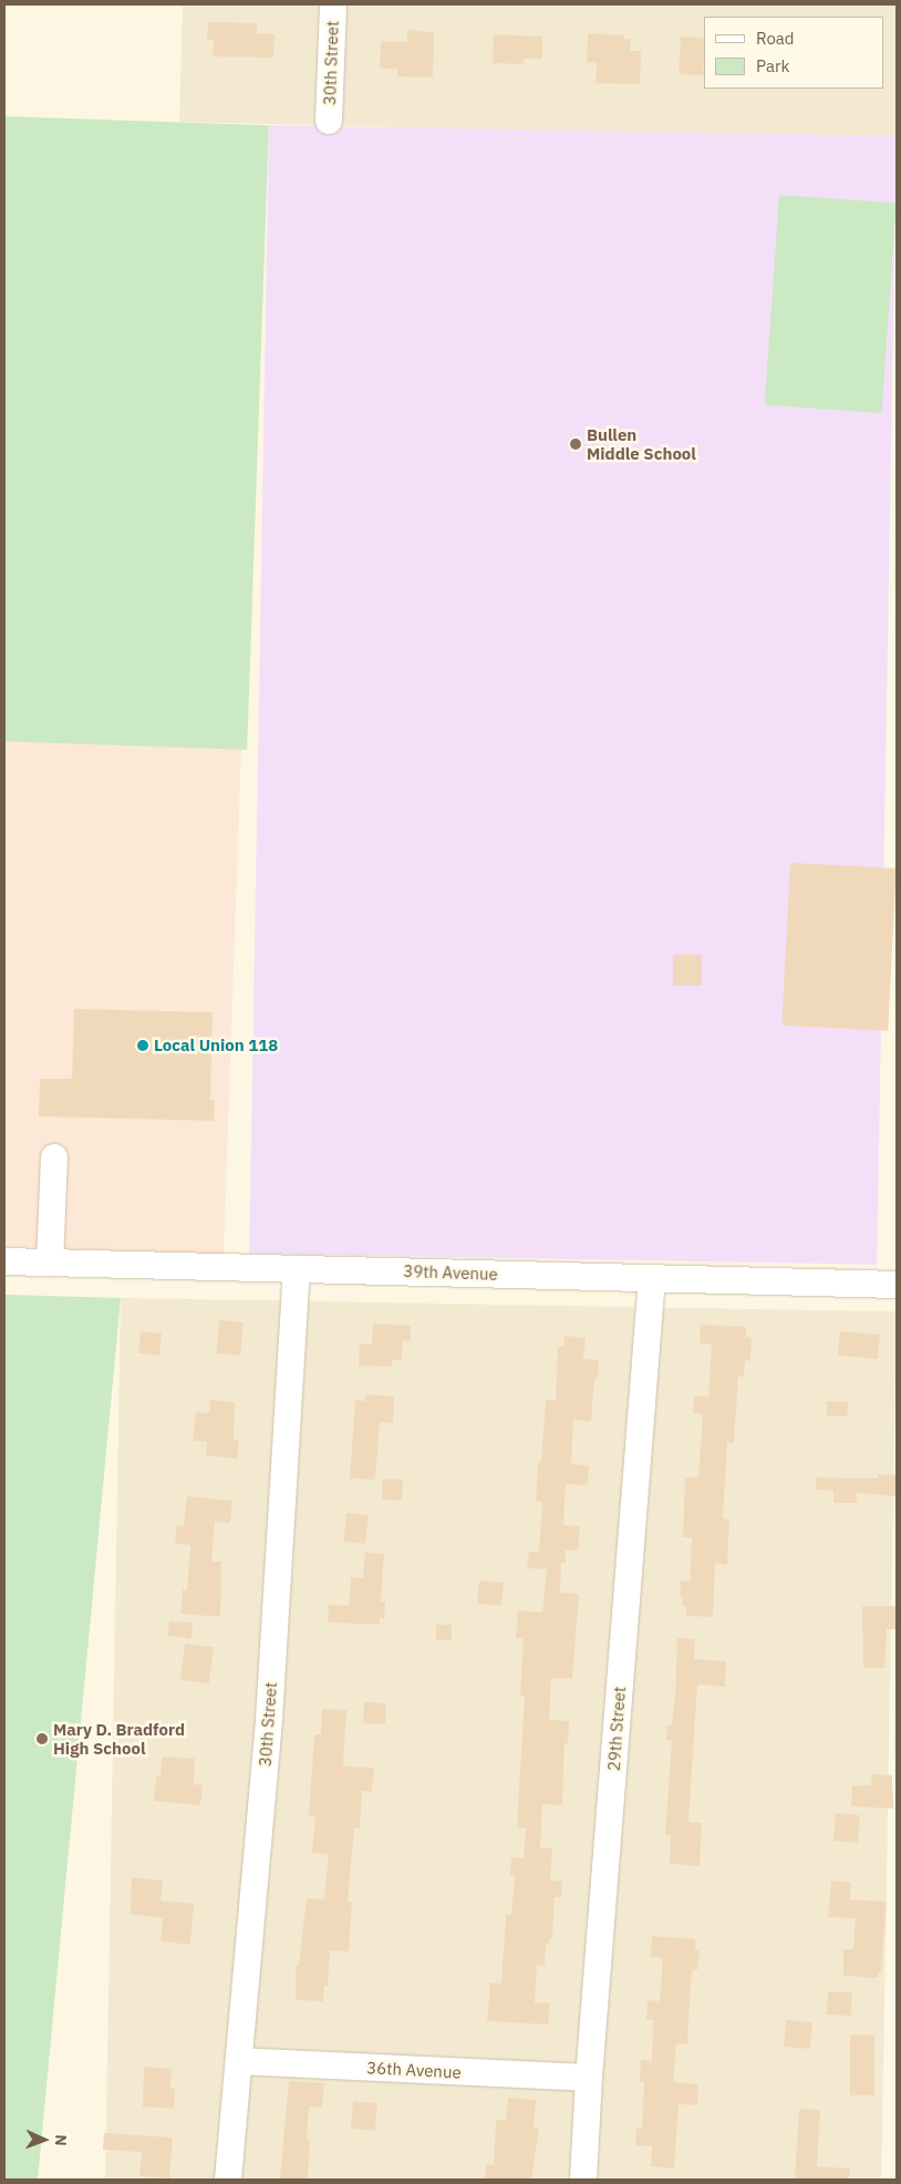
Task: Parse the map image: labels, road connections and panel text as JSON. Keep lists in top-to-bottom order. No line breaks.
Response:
{"streets":{"street":["30th Street","39th Avenue","29th Street","36th Avenue"]},"crossings":[["30th Street","39th Avenue"],["30th Street","36th Avenue"],["39th Avenue","29th Street"],["29th Street","36th Avenue"]],"places":["Bullen Middle School","Local Union 118","Mary D. Bradford High School"],"legend":["Road","Park"],"north":"right"}
